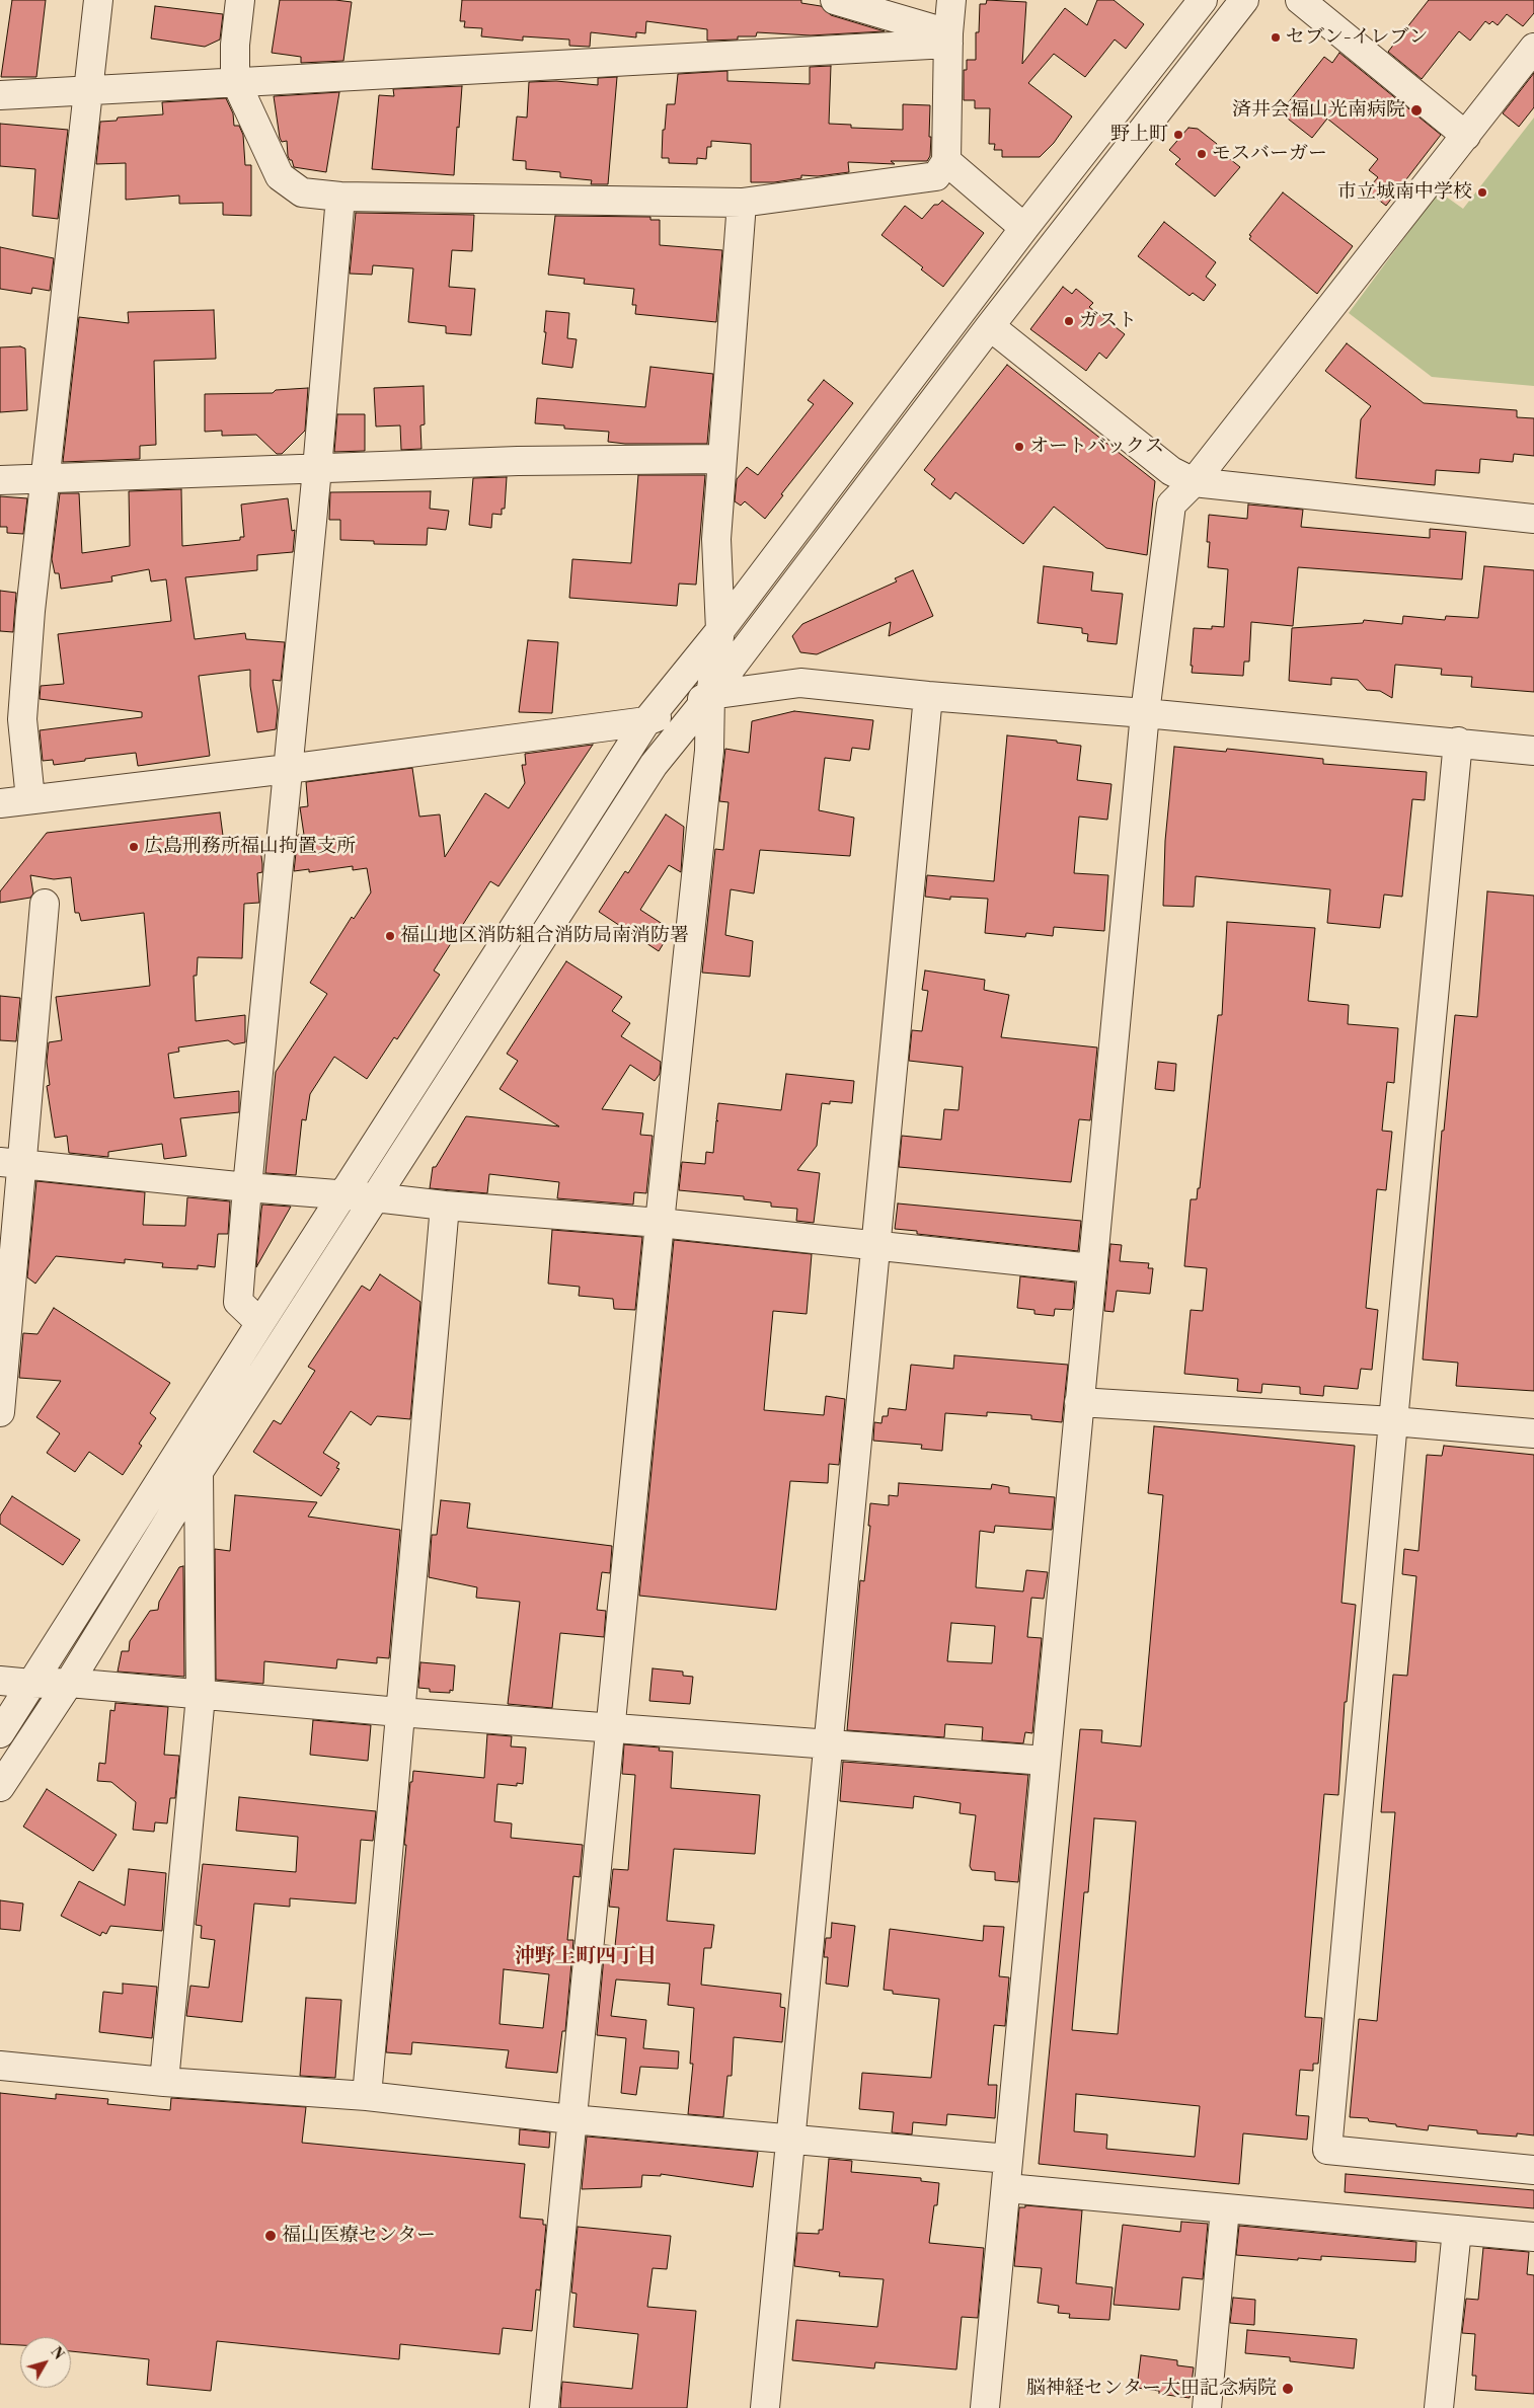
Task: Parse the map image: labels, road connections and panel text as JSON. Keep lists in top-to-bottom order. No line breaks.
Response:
{"districts":["沖野上町四丁目"],"places":["セブン-イレブン","済井会福山光南病院","野上町","モスバーガー","市立城南中学校","ガスト","オートバックス","広島刑務所福山拘置支所","福山地区消防組合消防局南消防署","福山医療センター","脳神経センター大田記念病院"],"north":"top right"}
